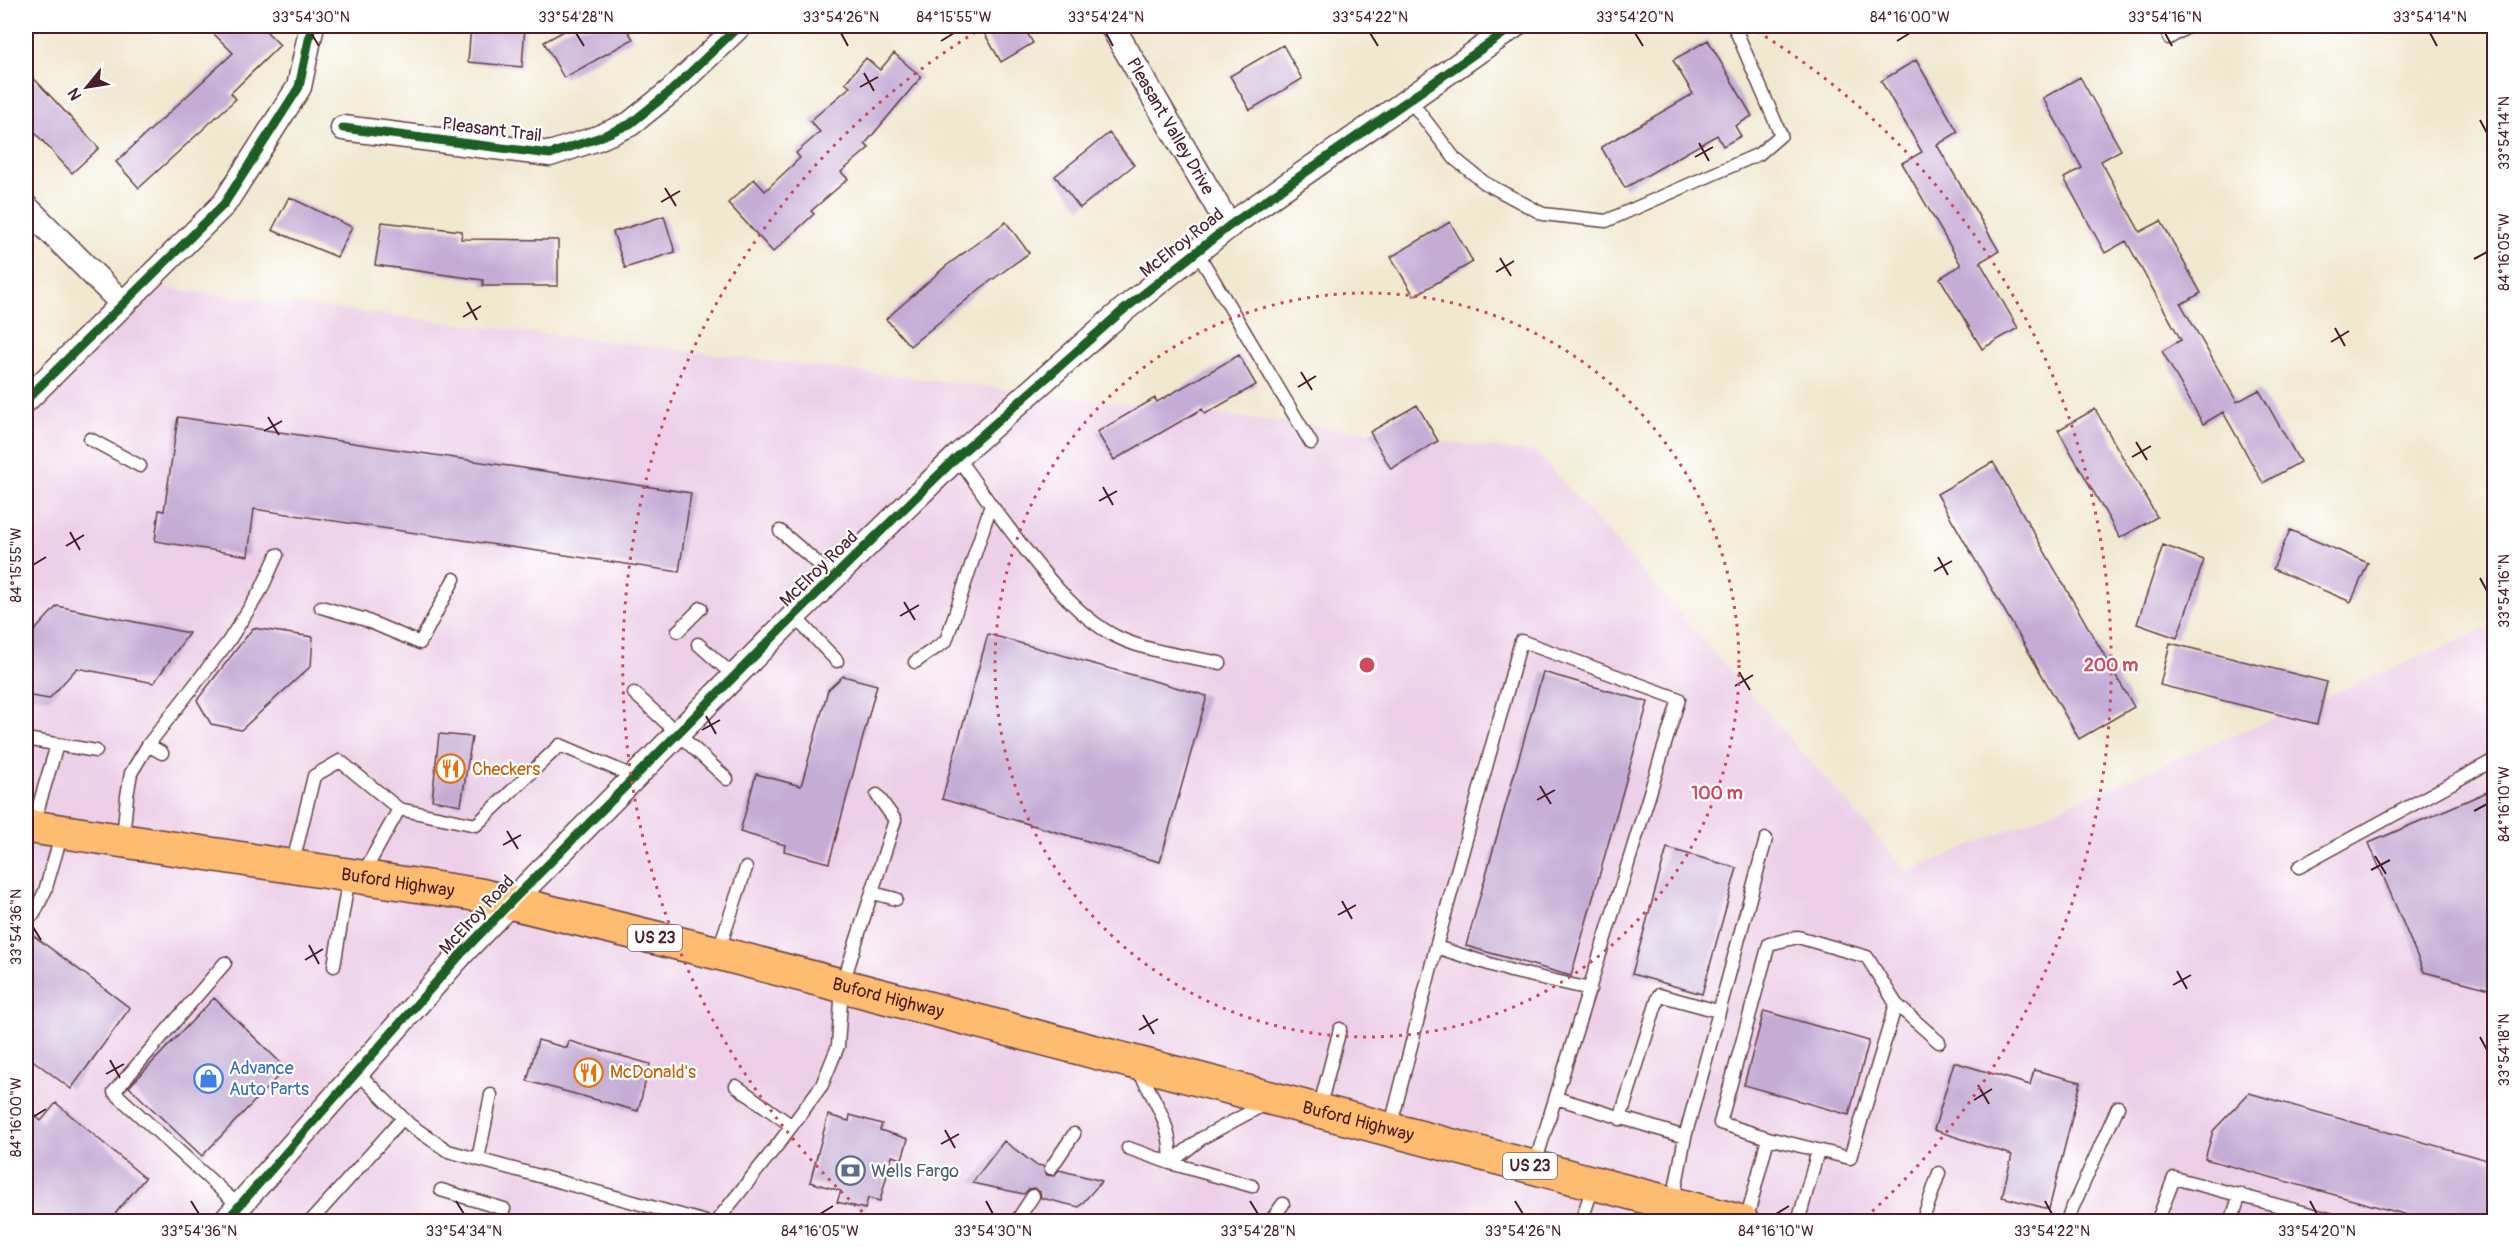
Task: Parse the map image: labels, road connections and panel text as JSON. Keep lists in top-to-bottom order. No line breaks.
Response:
{"streets":{"main road":["Buford Highway","US 23"],"street":["Pleasant Valley Drive","Pleasant Trail","McElroy Road"]},"crossings":[["Pleasant Valley Drive","McElroy Road"],["McElroy Road","Buford Highway"]],"places":{"restaurant":["Checkers","McDonald's"],"shop":["Advance Auto Parts"],"bank":["Wells Fargo"]},"north":"bottom left","coordinates":["33°54'30\"N","33°54'28\"N","33°54'26\"N","84°15'55\"W","33°54'24\"N","33°54'22\"N","33°54'20\"N","84°16'00\"W","33°54'16\"N","33°54'14\"N","84°16'05\"W","84°16'10\"W","33°54'36\"N","33°54'18\"N","33°54'34\"N"],"rings":["200 m","100 m"]}
